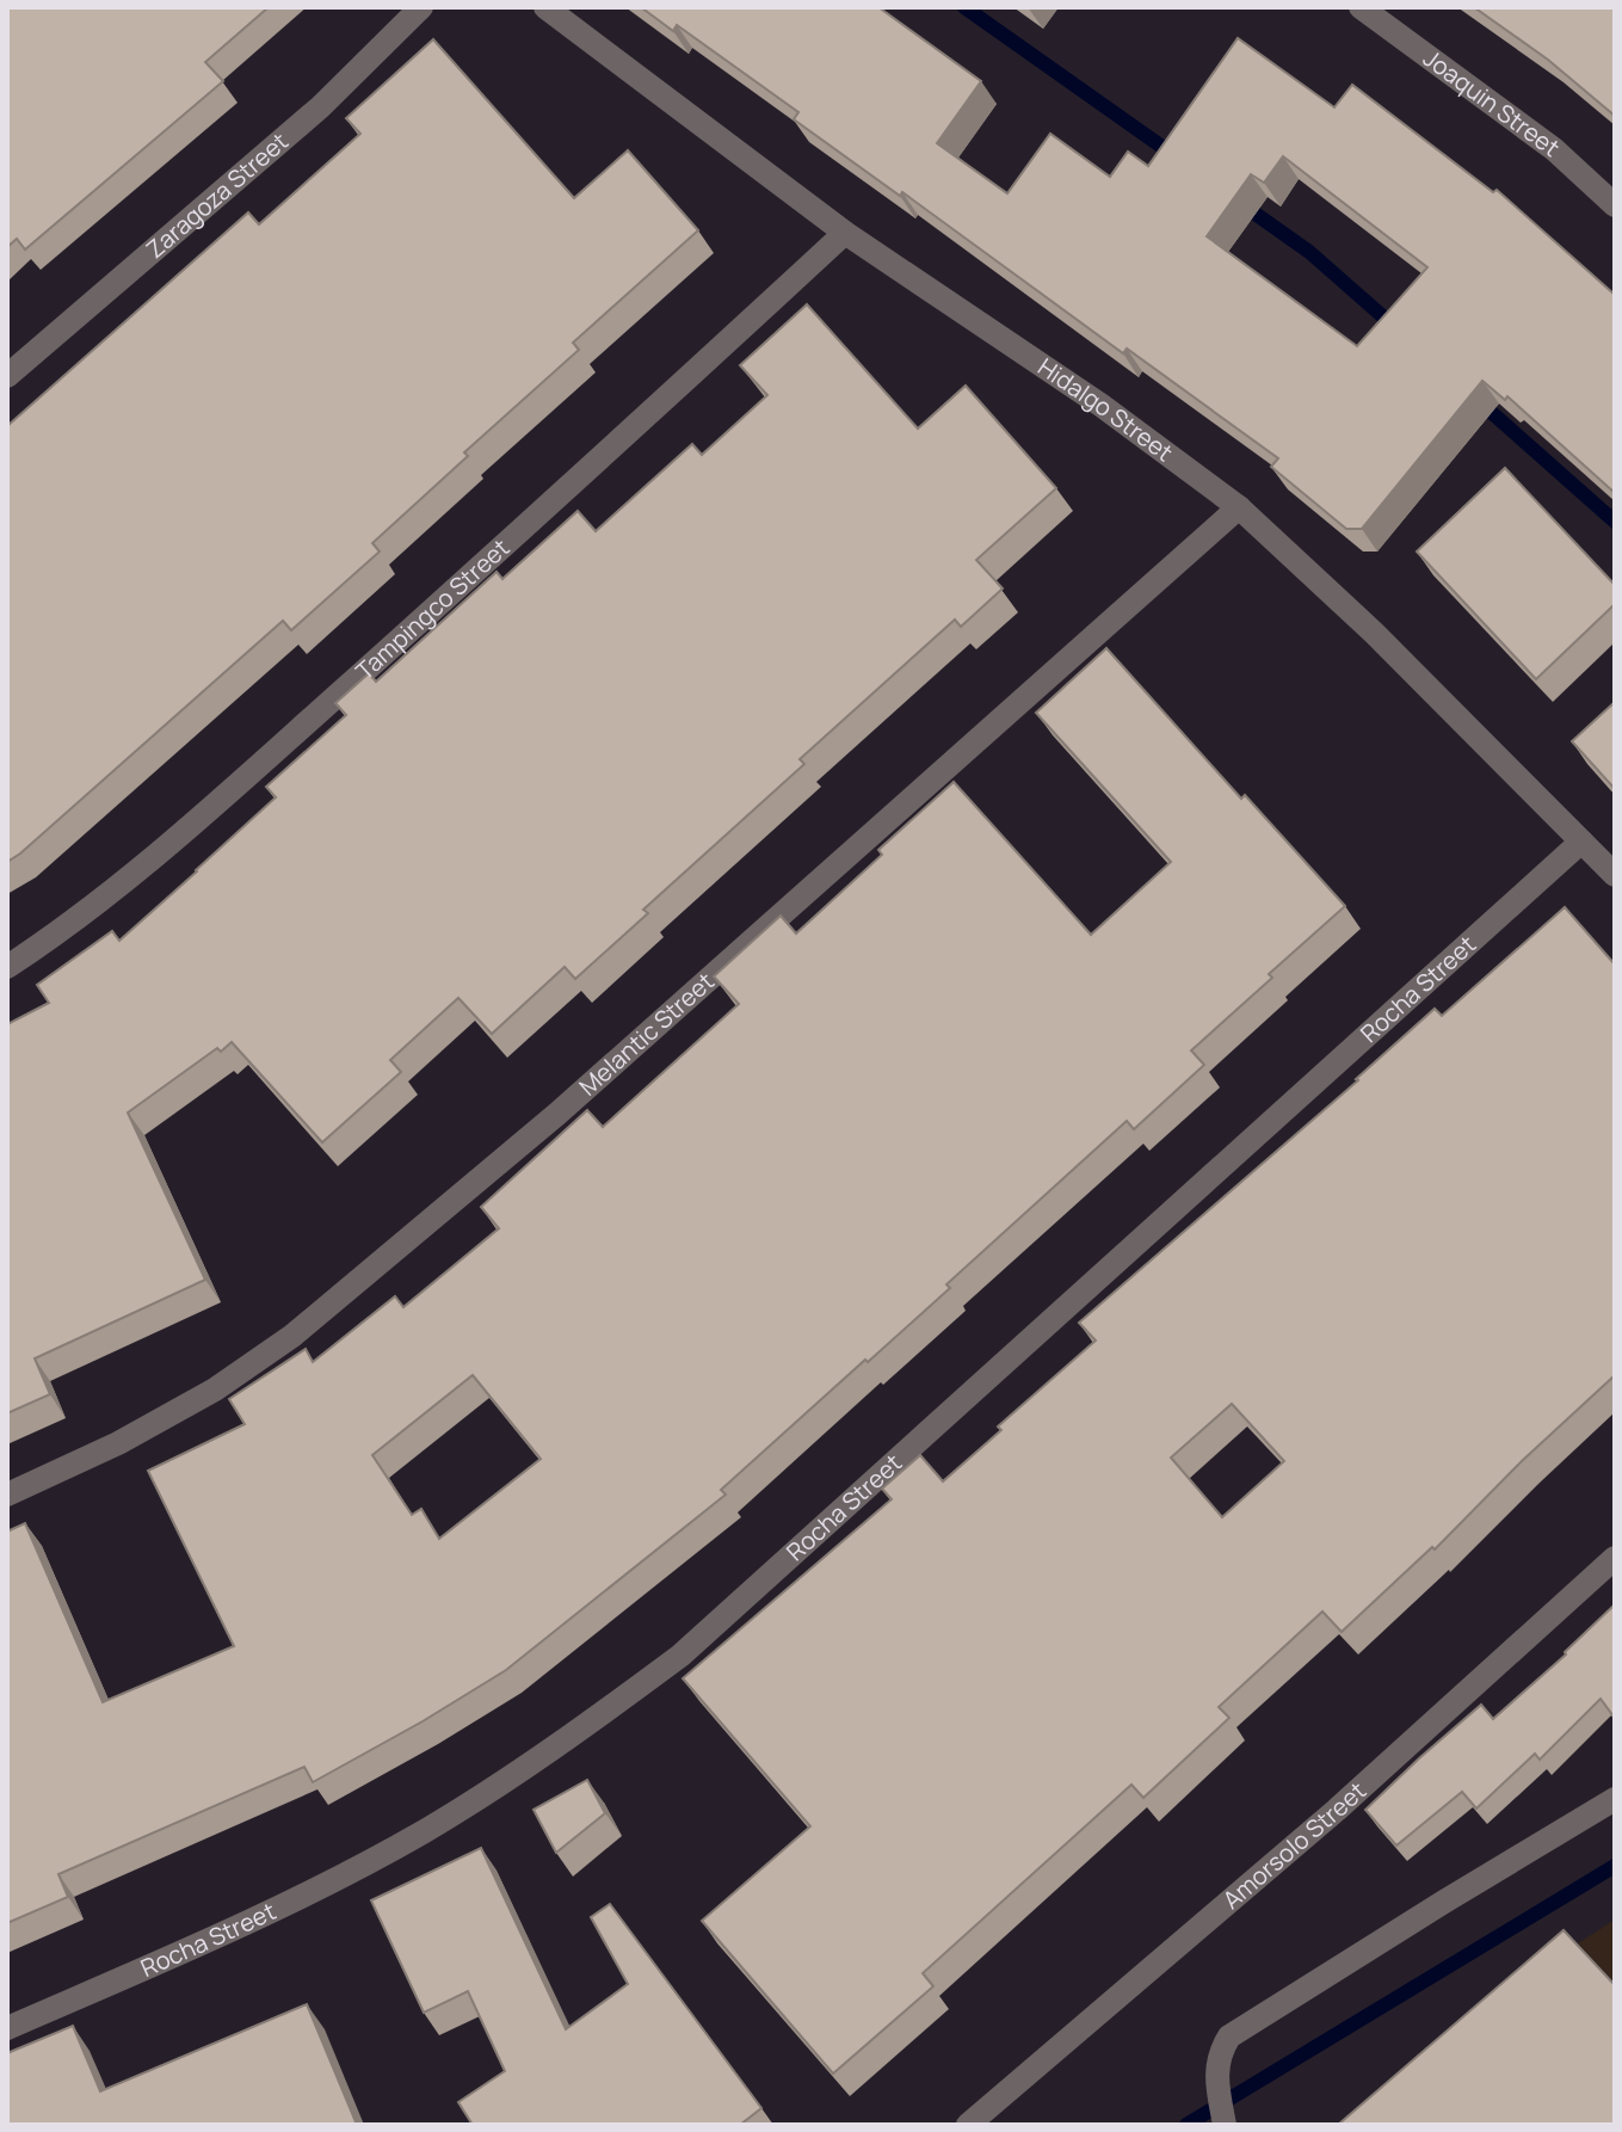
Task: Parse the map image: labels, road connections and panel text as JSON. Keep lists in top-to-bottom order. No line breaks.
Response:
{"streets":{"street":["Joaquin Street","Zaragoza Street","Hidalgo Street","Tampingco Street","Rocha Street","Melantic Street","Amorsolo Street"]},"crossings":[["Hidalgo Street","Tampingco Street"],["Hidalgo Street","Rocha Street"],["Hidalgo Street","Melantic Street"]]}
